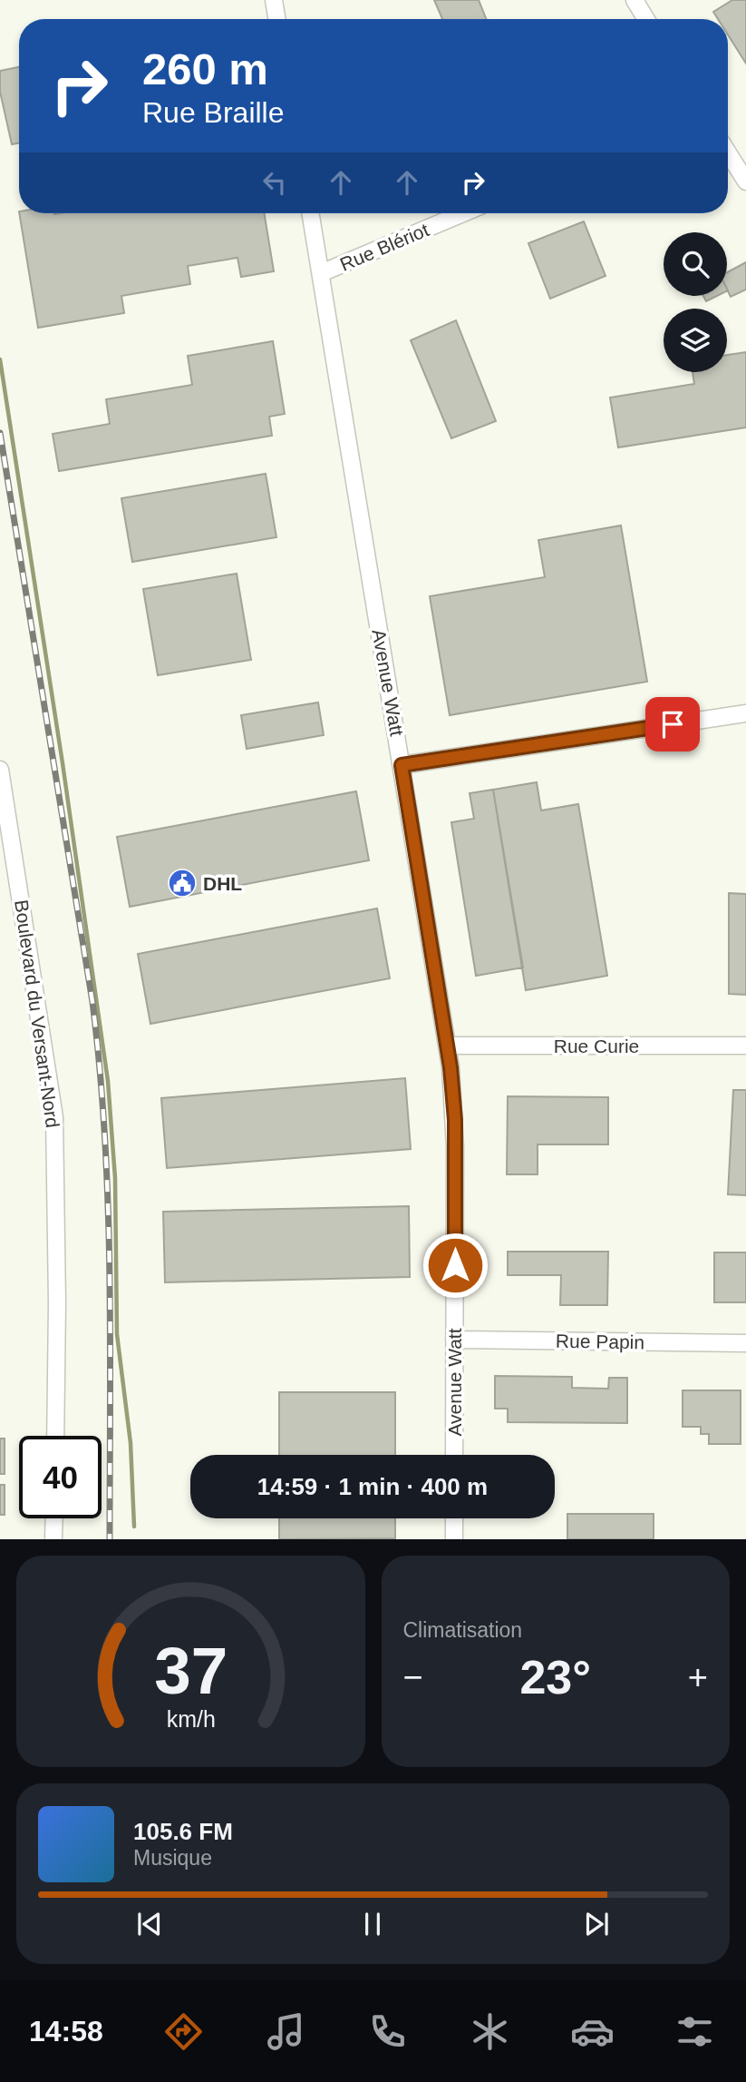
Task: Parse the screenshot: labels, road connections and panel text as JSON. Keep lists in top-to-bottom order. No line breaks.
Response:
{"streets":{"street":["Rue Blériot","Avenue Watt","Boulevard du Versant-Nord","Rue Curie","Rue Papin"]},"crossings":[["Rue Blériot","Avenue Watt"],["Avenue Watt","Rue Curie"],["Avenue Watt","Rue Papin"]],"places":{"public building":["DHL"]},"page":{"turn":["260 m","Rue Braille"],"limit":"40","trip":"14:59 · 1 min · 400 m","tile":"Climatisation","heat":["−","23°","+"],"song":["105.6 FM","Musique"],"tabs":"14:58","gauge":["37","km/h"]}}
